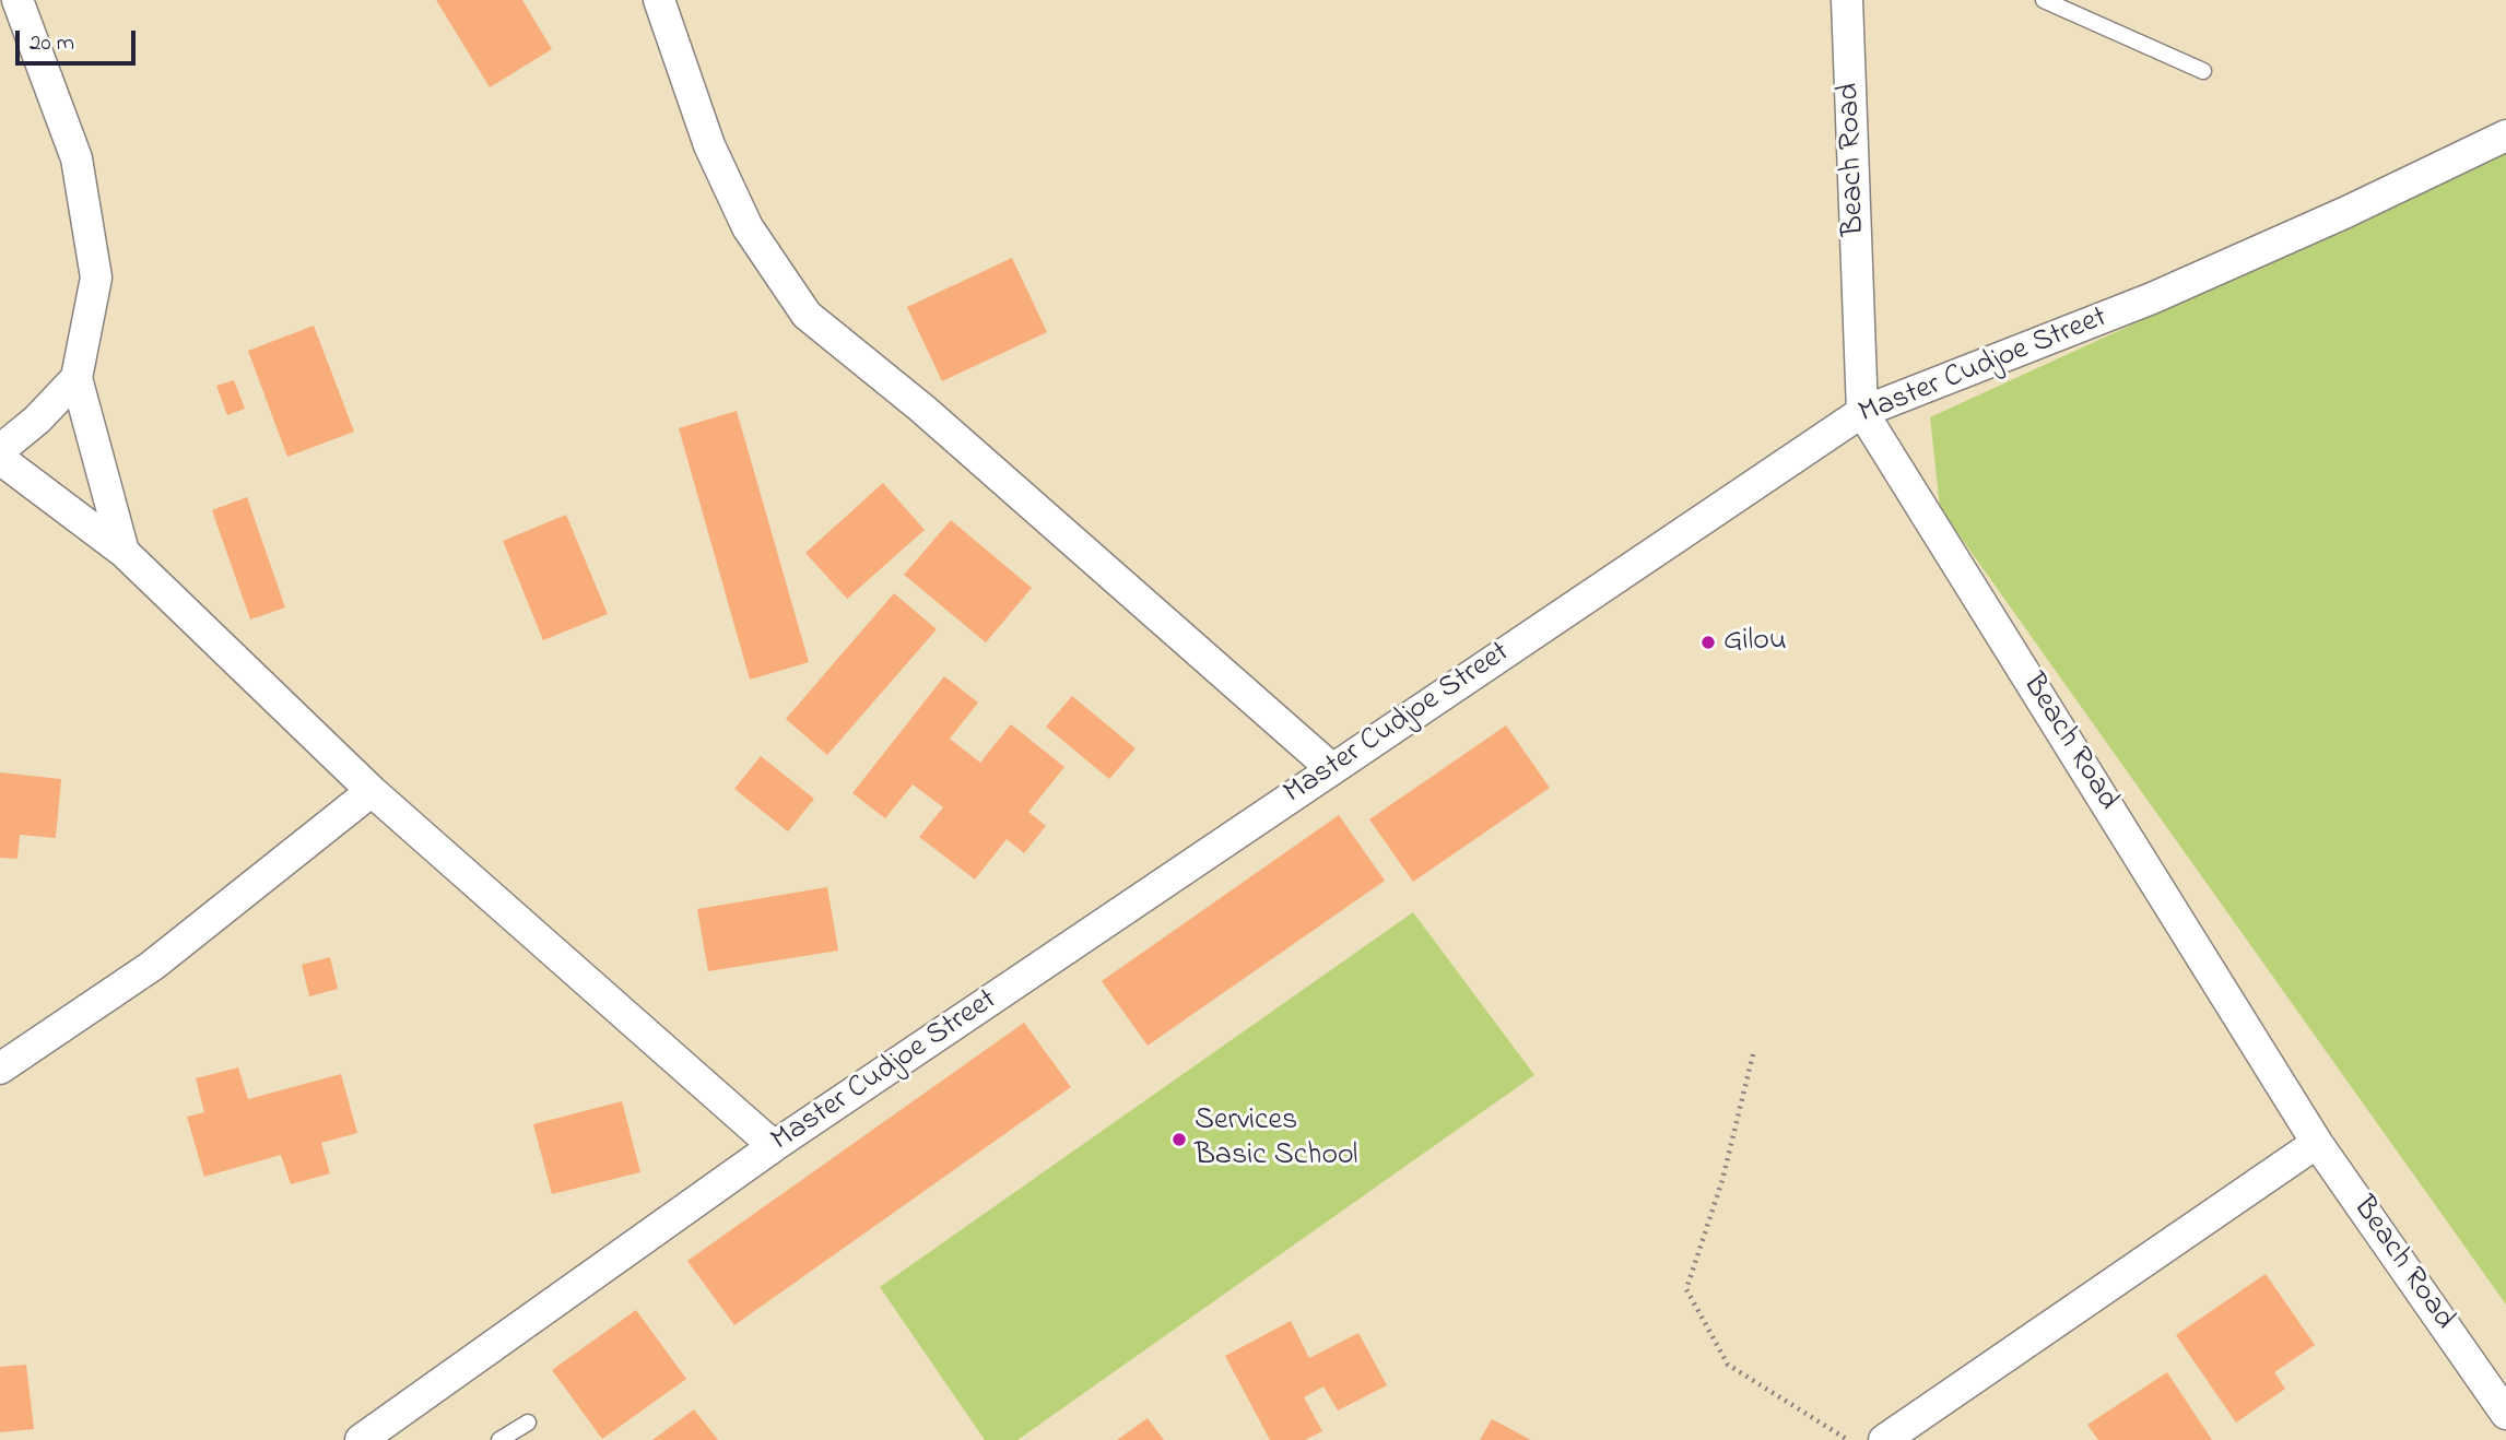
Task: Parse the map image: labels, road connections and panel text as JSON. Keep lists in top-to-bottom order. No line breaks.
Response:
{"streets":{"street":["Beach Road","Master Cudjoe Street"]},"crossings":[["Beach Road","Master Cudjoe Street"]],"places":["Gilou","Services Basic School"],"scale_bar":"20 m"}
